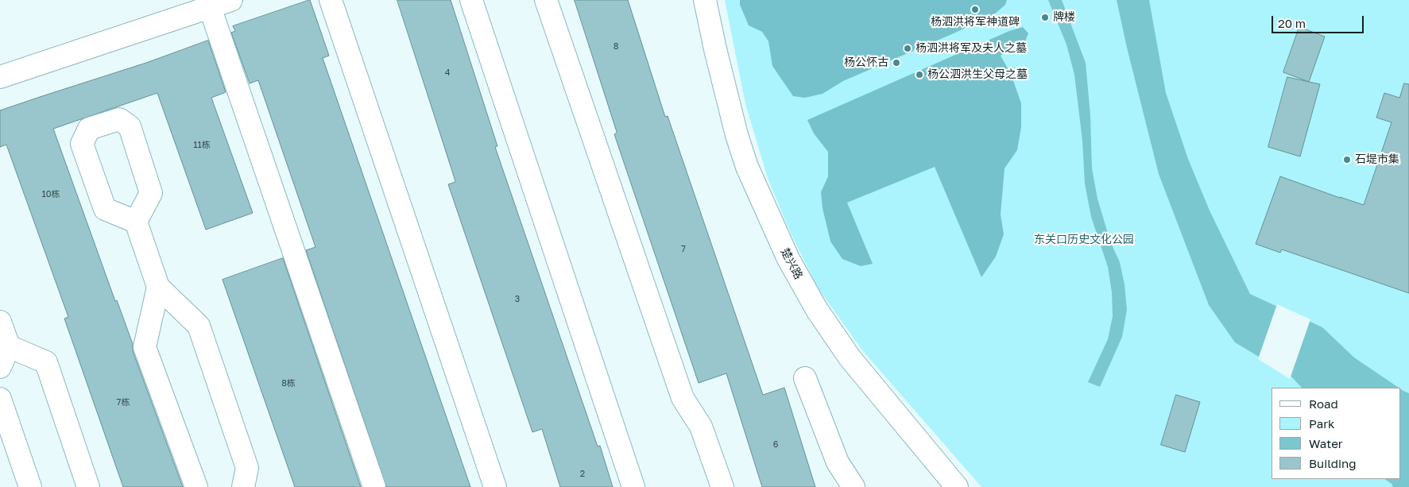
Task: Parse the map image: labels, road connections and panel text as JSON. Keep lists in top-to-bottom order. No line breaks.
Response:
{"streets":{"street":["楚兴路"]},"parks":["东关口历史文化公园"],"places":["杨泗洪将军神道碑","牌楼","杨泗洪将军及夫人之墓","杨公怀古","杨公泗洪生父母之墓","石堤市集"],"house_numbers":["8","4","11栋","10栋","7","3","8栋","7栋","6","2"],"legend":["Road","Park","Water","Building"],"scale_bar":"20 m"}
